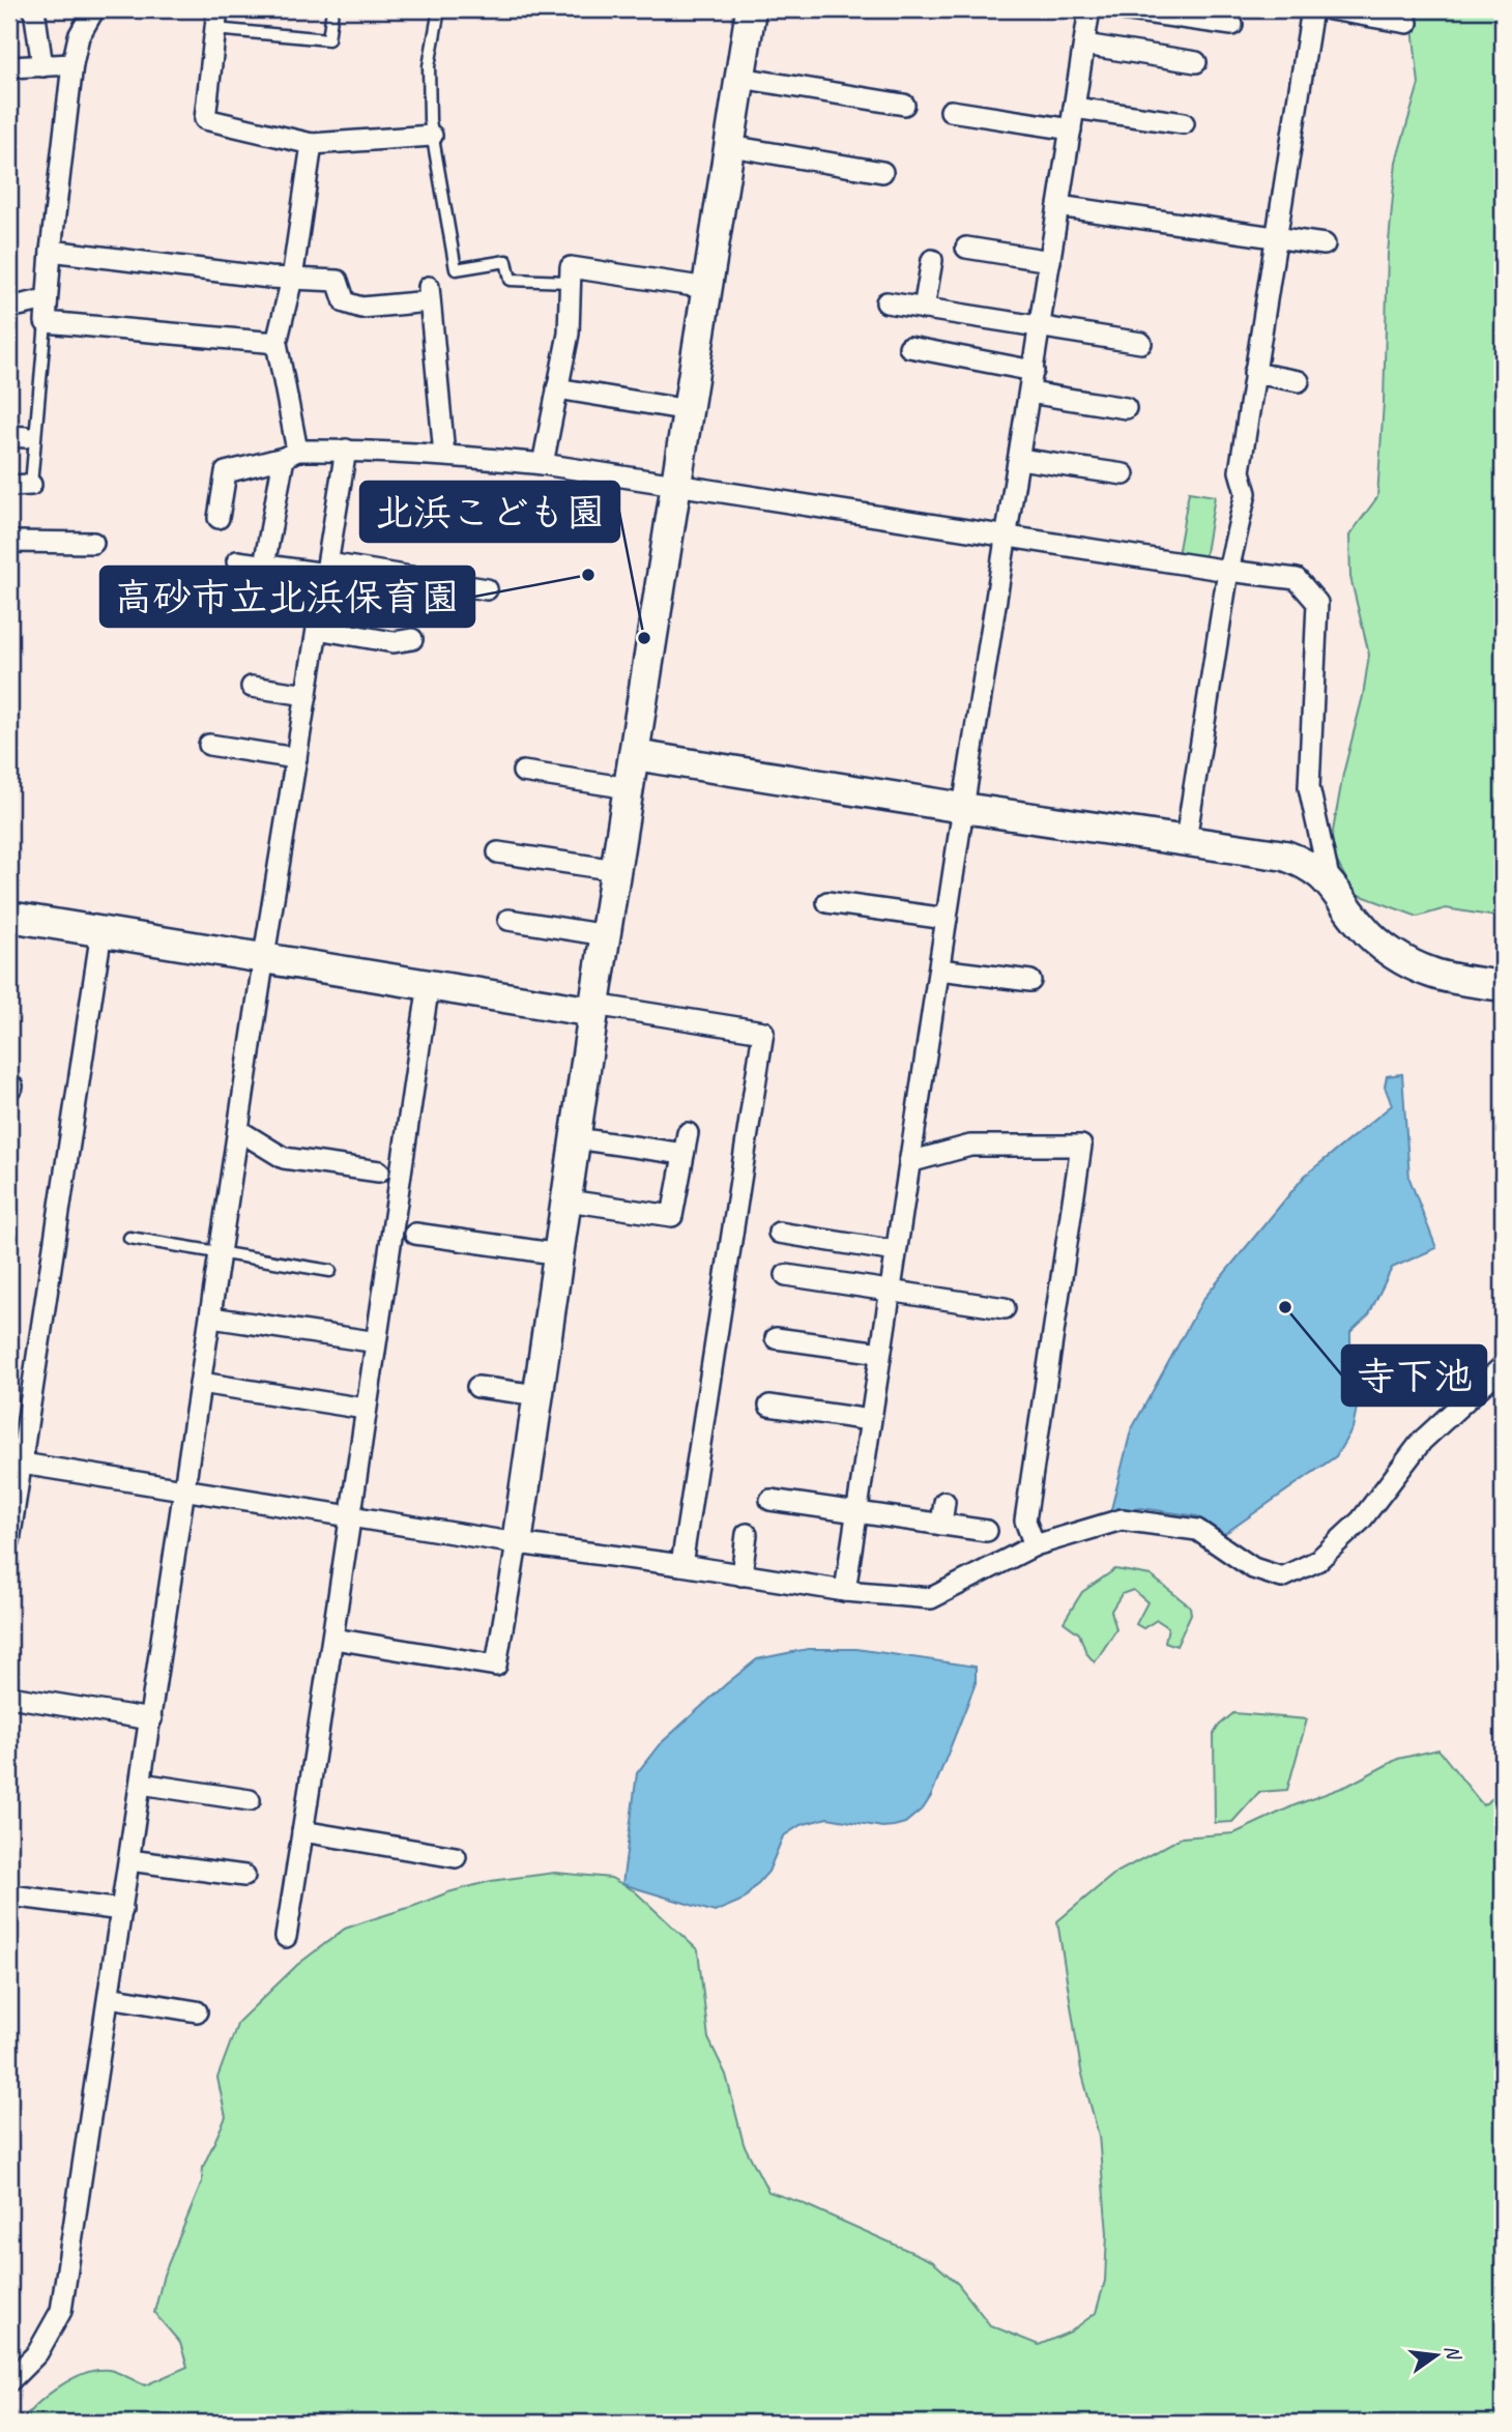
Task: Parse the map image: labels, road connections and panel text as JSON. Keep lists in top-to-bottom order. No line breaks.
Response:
{"places":["高砂市立北浜保育園","北浜こども園","寺下池"],"north":"right"}
